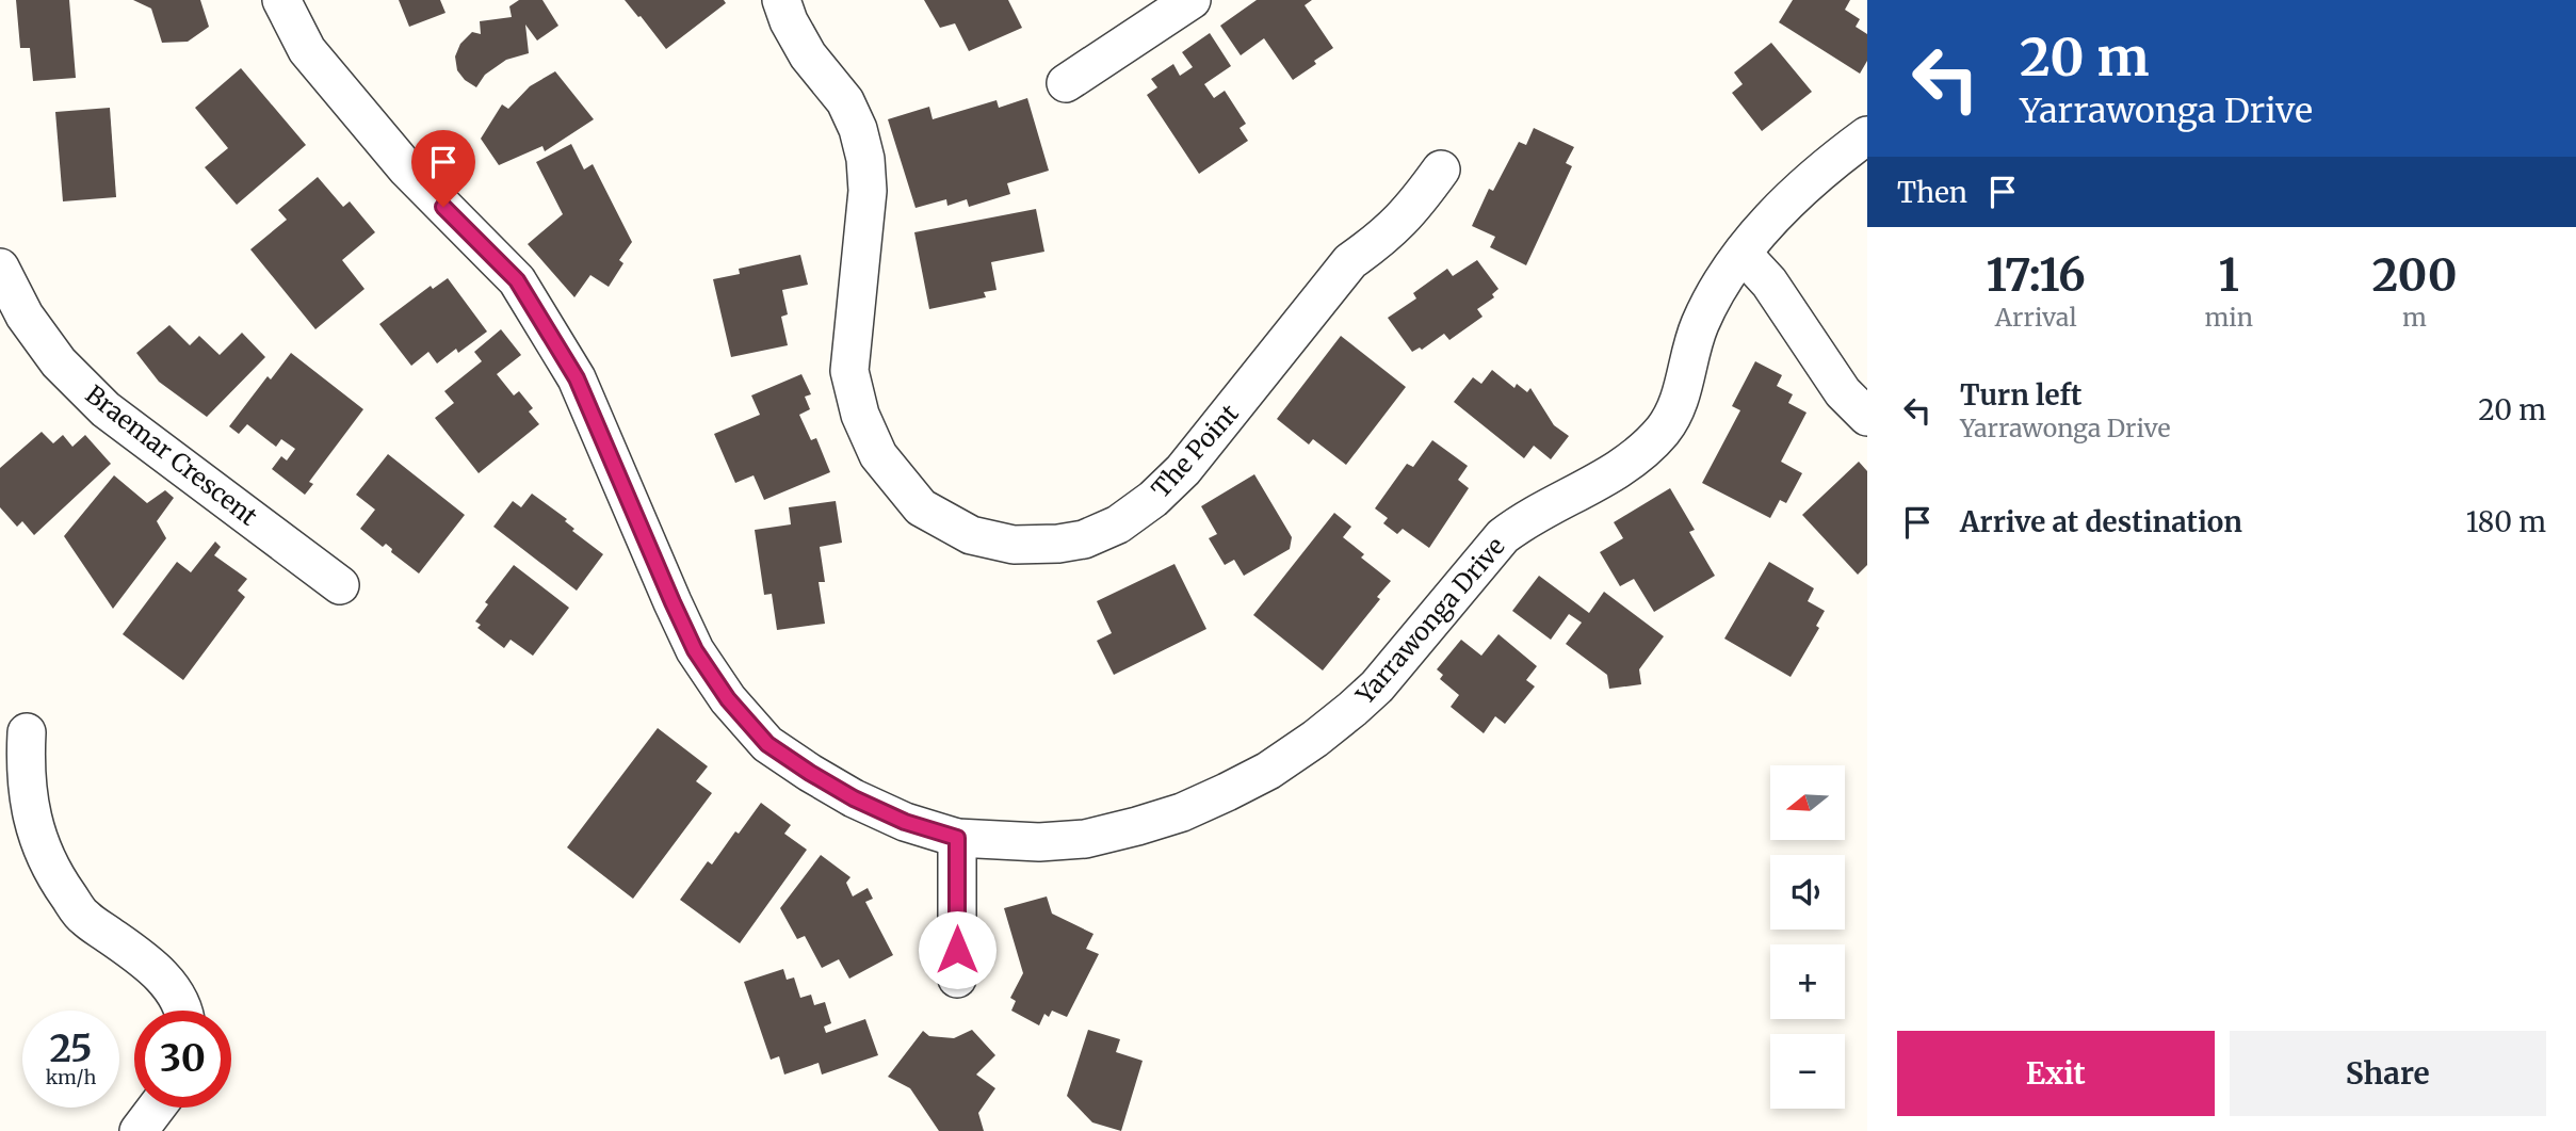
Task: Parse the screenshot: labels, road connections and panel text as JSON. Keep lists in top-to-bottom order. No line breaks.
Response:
{"streets":{"street":["The Point","Braemar Crescent","Yarrawonga Drive"]},"north":"left","page":{"turn":["20 m","Yarrawonga Drive"],"then":"Then","eta":["17:16","Arrival","1","min","200","m"],"list":[{"name":"Turn left","note":"Yarrawonga Drive","value":"20 m"},{"name":"Arrive at destination","value":"180 m"}],"map_buttons":["+","−"],"speed":"25 km/h","limit":"30","buttons":["Exit","Share"]}}
